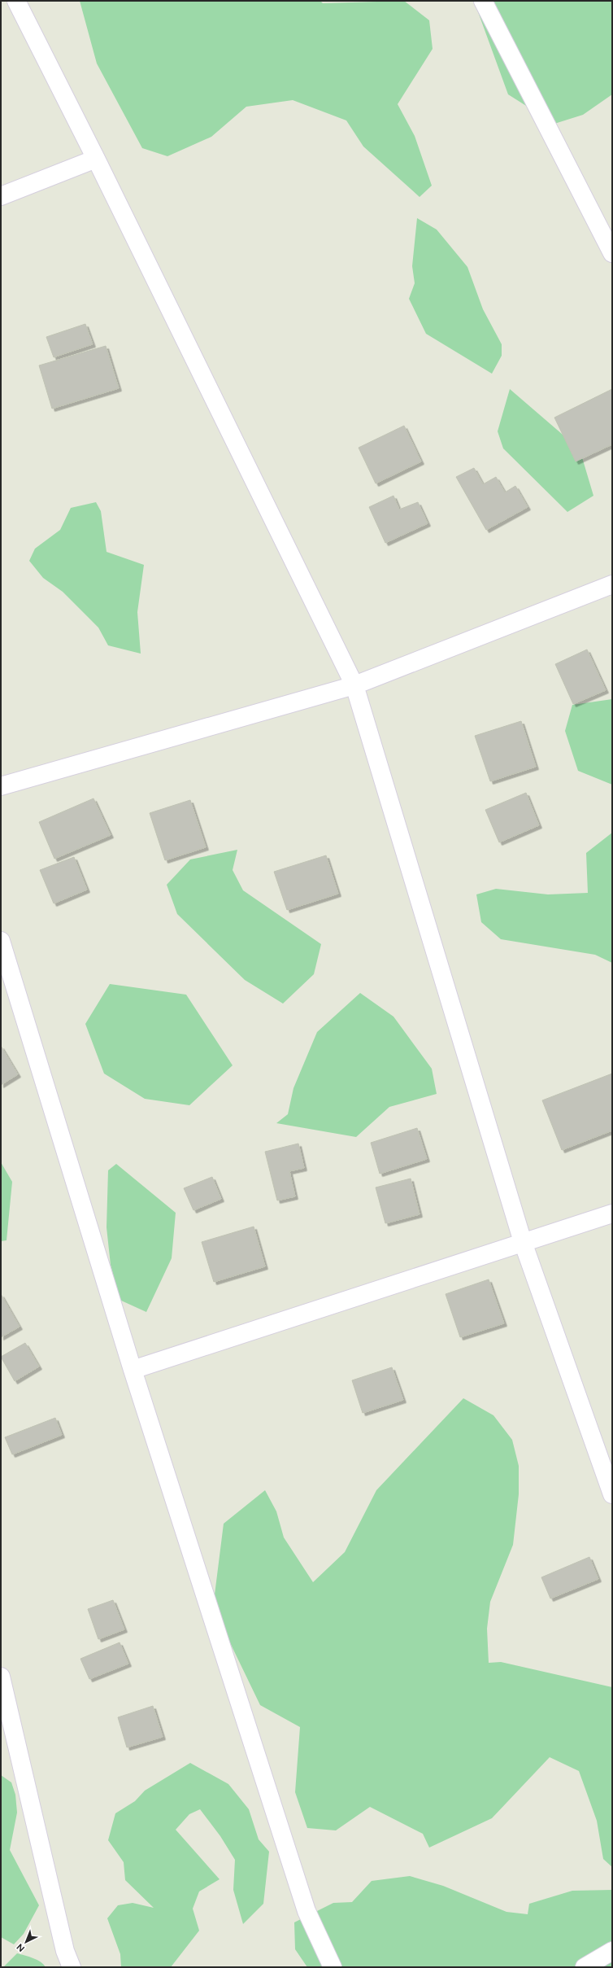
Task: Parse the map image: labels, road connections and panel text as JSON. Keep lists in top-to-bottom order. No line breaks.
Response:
{"north":"bottom left"}
